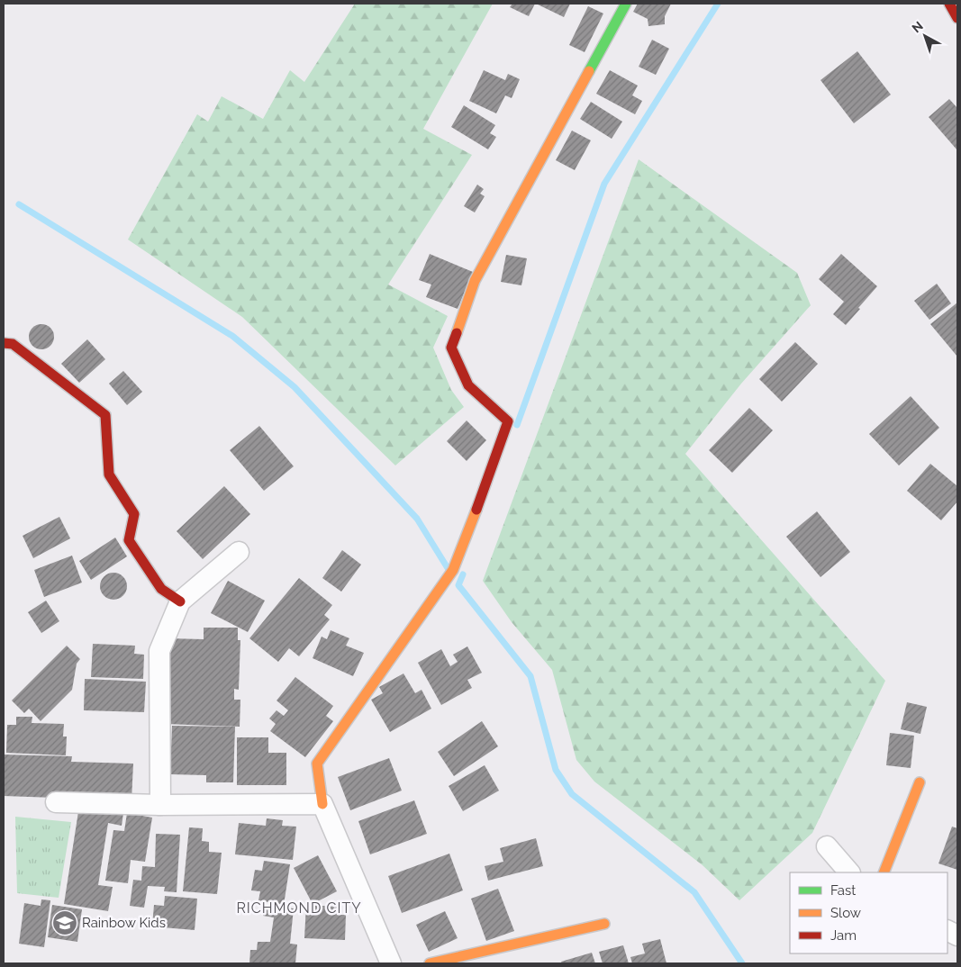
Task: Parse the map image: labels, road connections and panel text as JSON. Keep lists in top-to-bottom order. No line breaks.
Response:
{"districts":["RICHMOND CITY"],"places":{"school or university":["Rainbow Kids"]},"legend":["Fast","Slow","Jam"],"north":"top left"}
